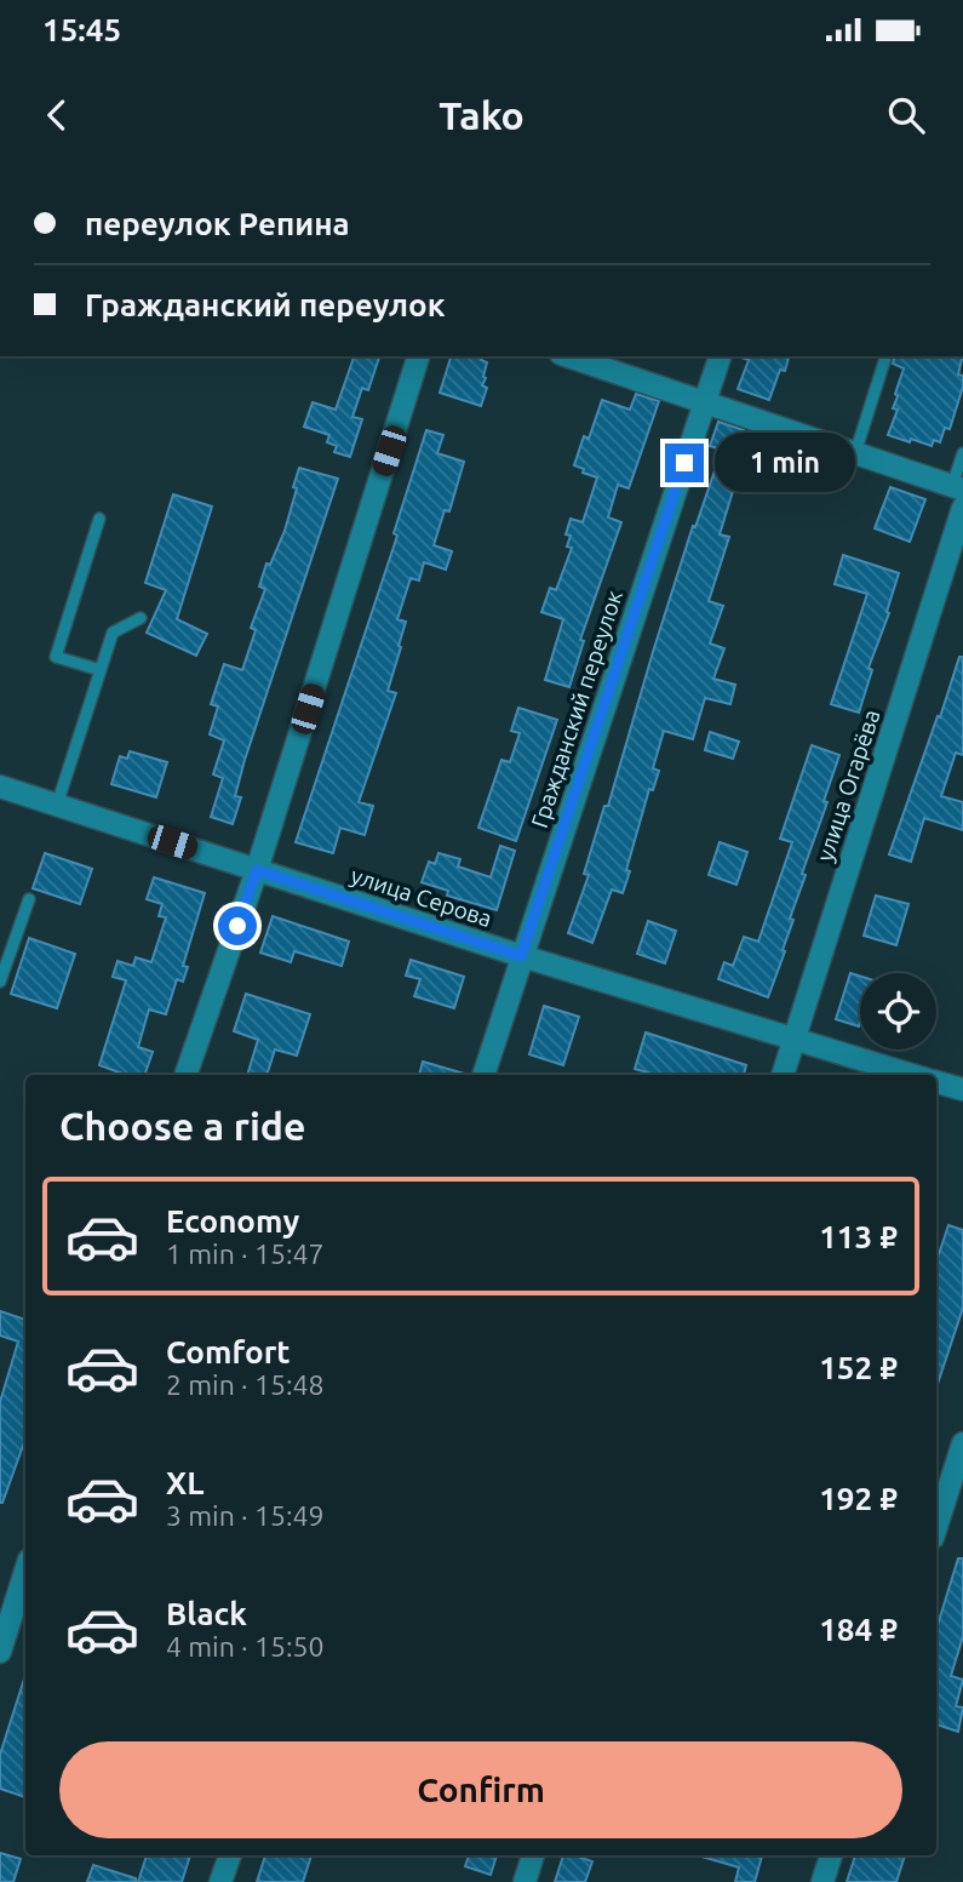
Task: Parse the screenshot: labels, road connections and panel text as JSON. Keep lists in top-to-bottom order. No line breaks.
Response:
{"streets":{"street":["Гражданский переулок","улица Огарёва","улица Серова"]},"crossings":[["Гражданский переулок","улица Серова"],["улица Огарёва","улица Серова"]],"page":{"status":"15:45","header":"Tako","banner":["переулок Репина","Гражданский переулок"],"bubble":"1 min","heading":"Choose a ride","list":[{"name":"Economy","note":"1 min · 15:47","value":"113 ₽"},{"name":"Comfort","note":"2 min · 15:48","value":"152 ₽"},{"name":"XL","note":"3 min · 15:49","value":"192 ₽"},{"name":"Black","note":"4 min · 15:50","value":"184 ₽"}],"buttons":"Confirm"}}
